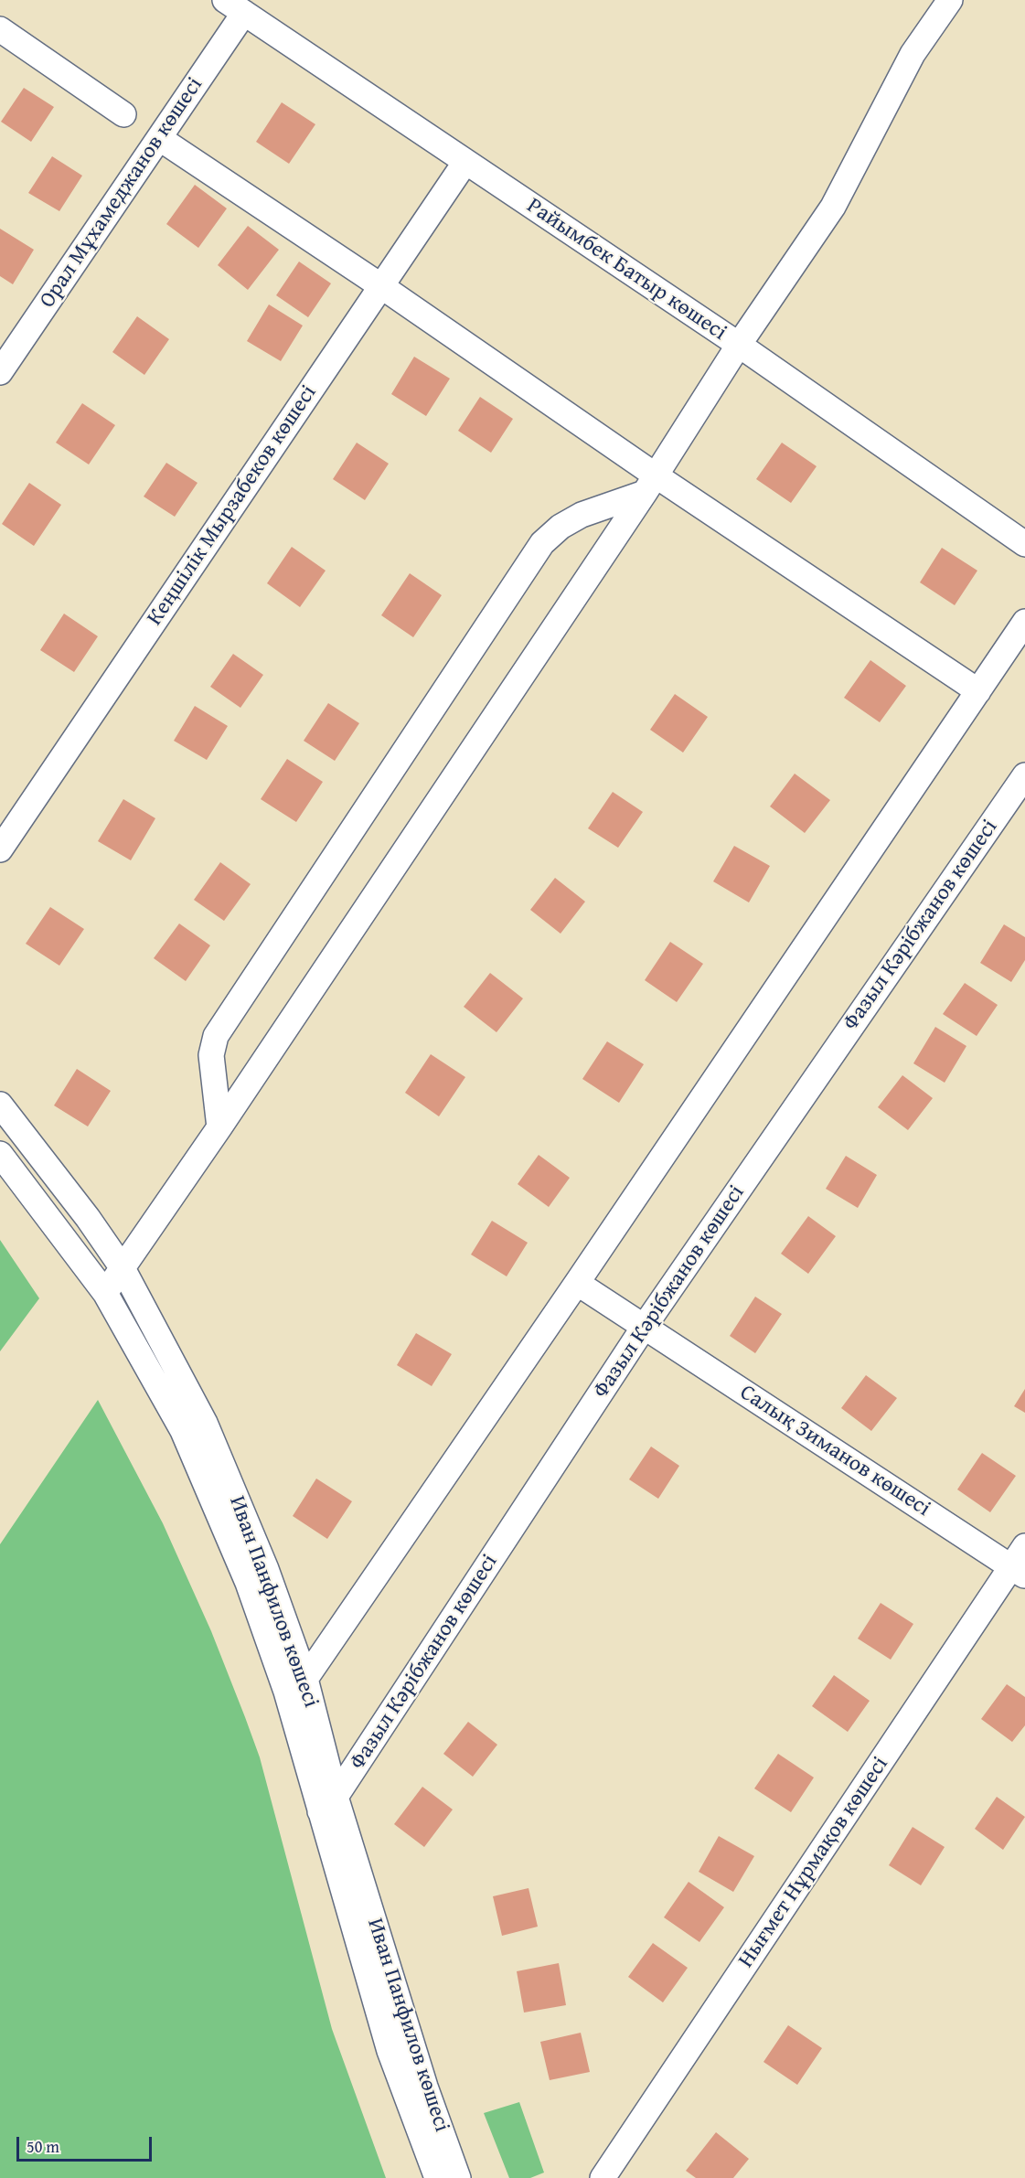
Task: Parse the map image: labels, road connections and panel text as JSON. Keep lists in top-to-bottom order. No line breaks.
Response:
{"streets":{"street":["Орал Мұхамеджанов көшесі","Райымбек Батыр көшесі","Кеңшілік Мырзабеков көшесі","Фазыл Кәрібжанов көшесі","Салық Зиманов көшесі","Иван Панфилов көшесі","Нығмет Нұрмақов көшесі"]},"crossings":[["Орал Мұхамеджанов көшесі","Райымбек Батыр көшесі"],["Райымбек Батыр көшесі","Кеңшілік Мырзабеков көшесі"],["Фазыл Кәрібжанов көшесі","Салық Зиманов көшесі"],["Фазыл Кәрібжанов көшесі","Иван Панфилов көшесі"],["Салық Зиманов көшесі","Нығмет Нұрмақов көшесі"]],"scale_bar":"50 m"}
